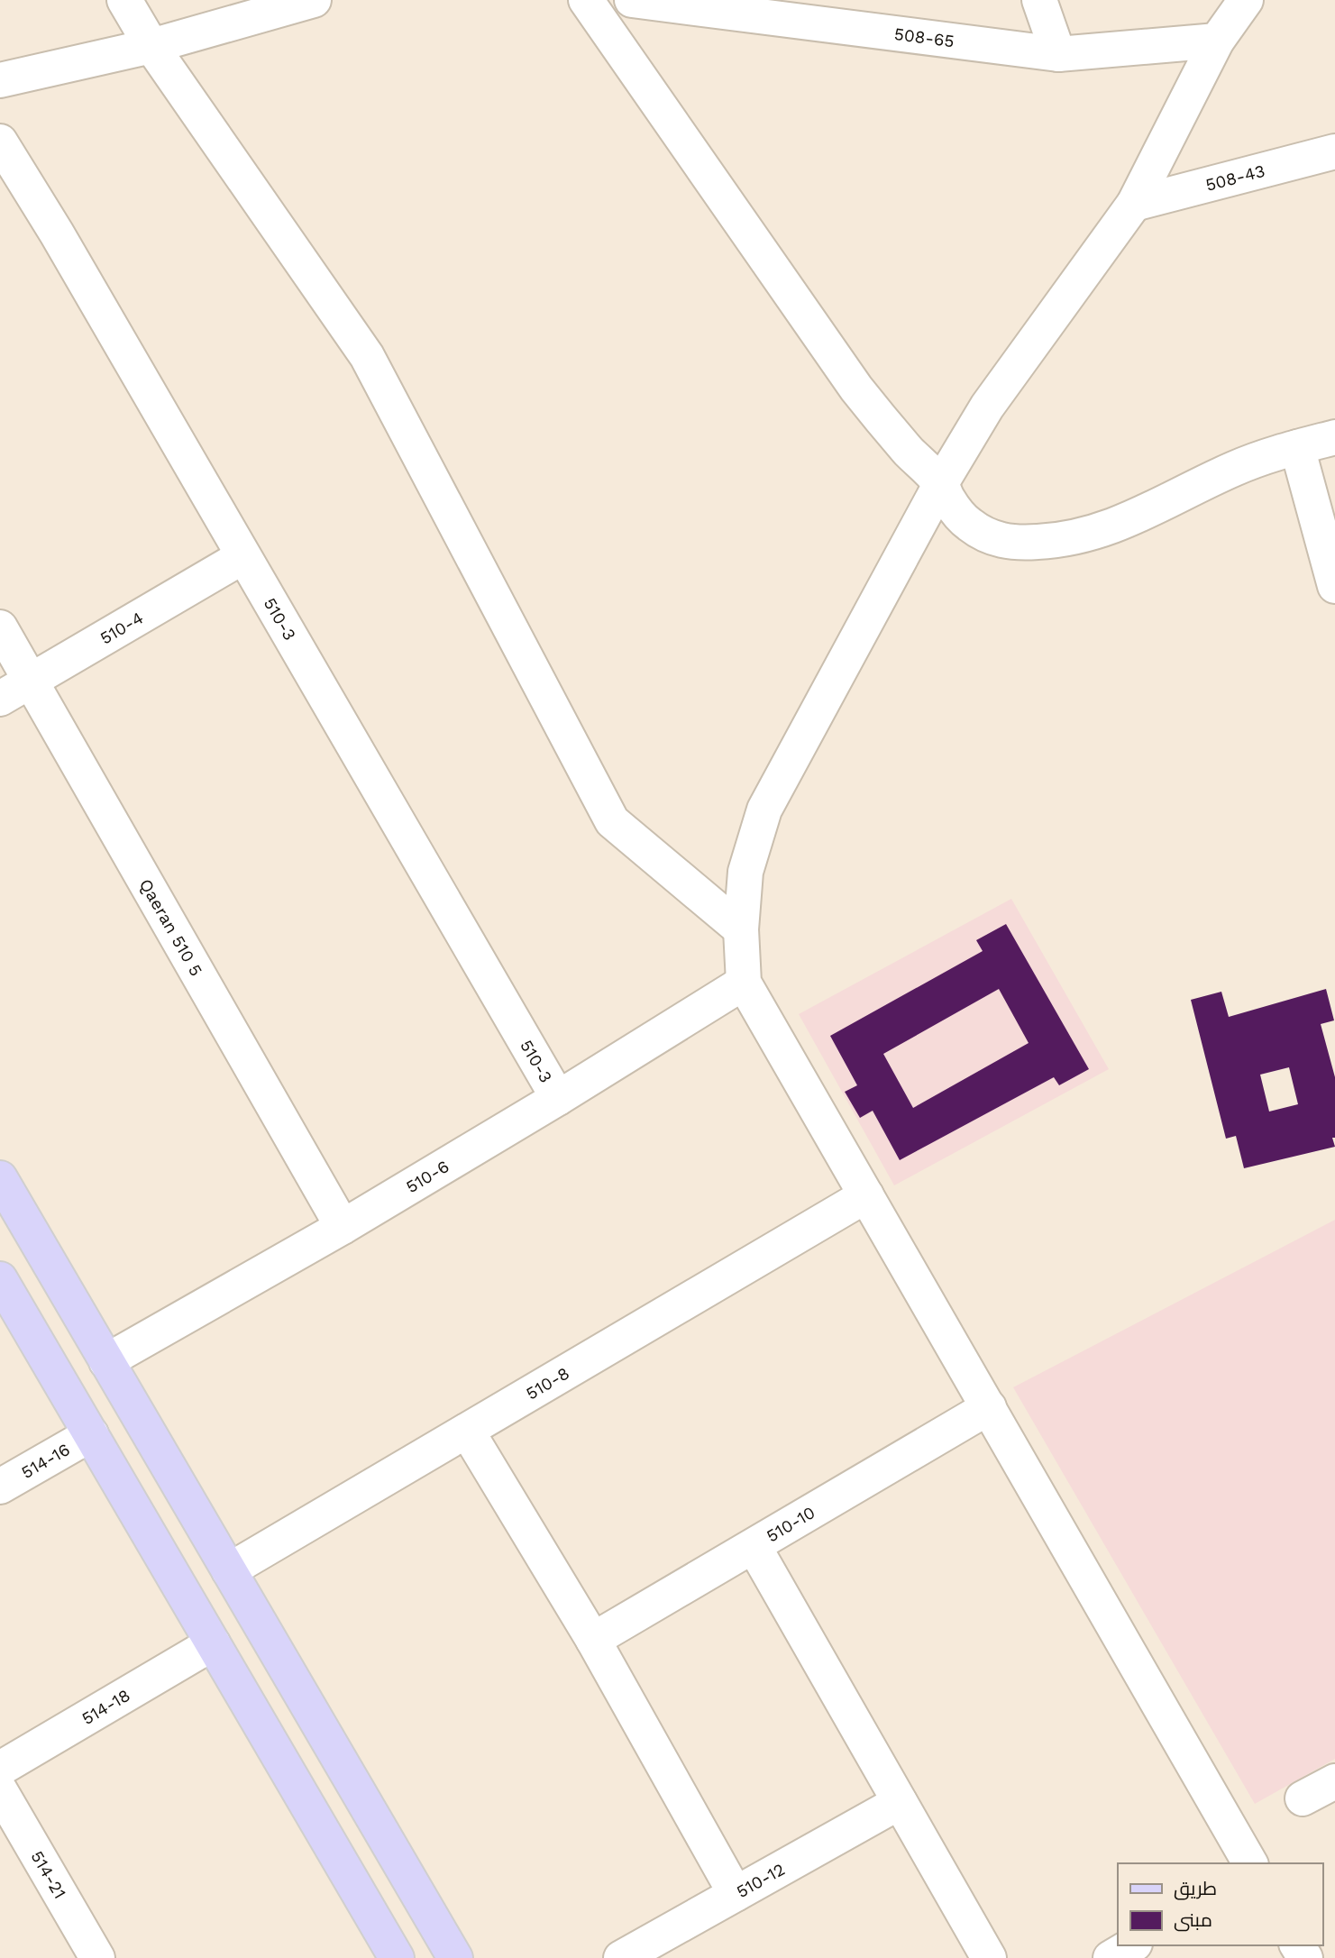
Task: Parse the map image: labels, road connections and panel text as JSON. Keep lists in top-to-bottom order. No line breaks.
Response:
{"streets":{"street":["508-65","508-43","510-3","510-4","Qaeran 510 5","510-6","510-8","514-16","510-10","514-18","514-21","510-12"]},"crossings":[["510-3","510-4"],["510-3","510-6"],["510-4","Qaeran 510 5"],["Qaeran 510 5","510-6"]],"legend":["طريق","مبنى"]}
